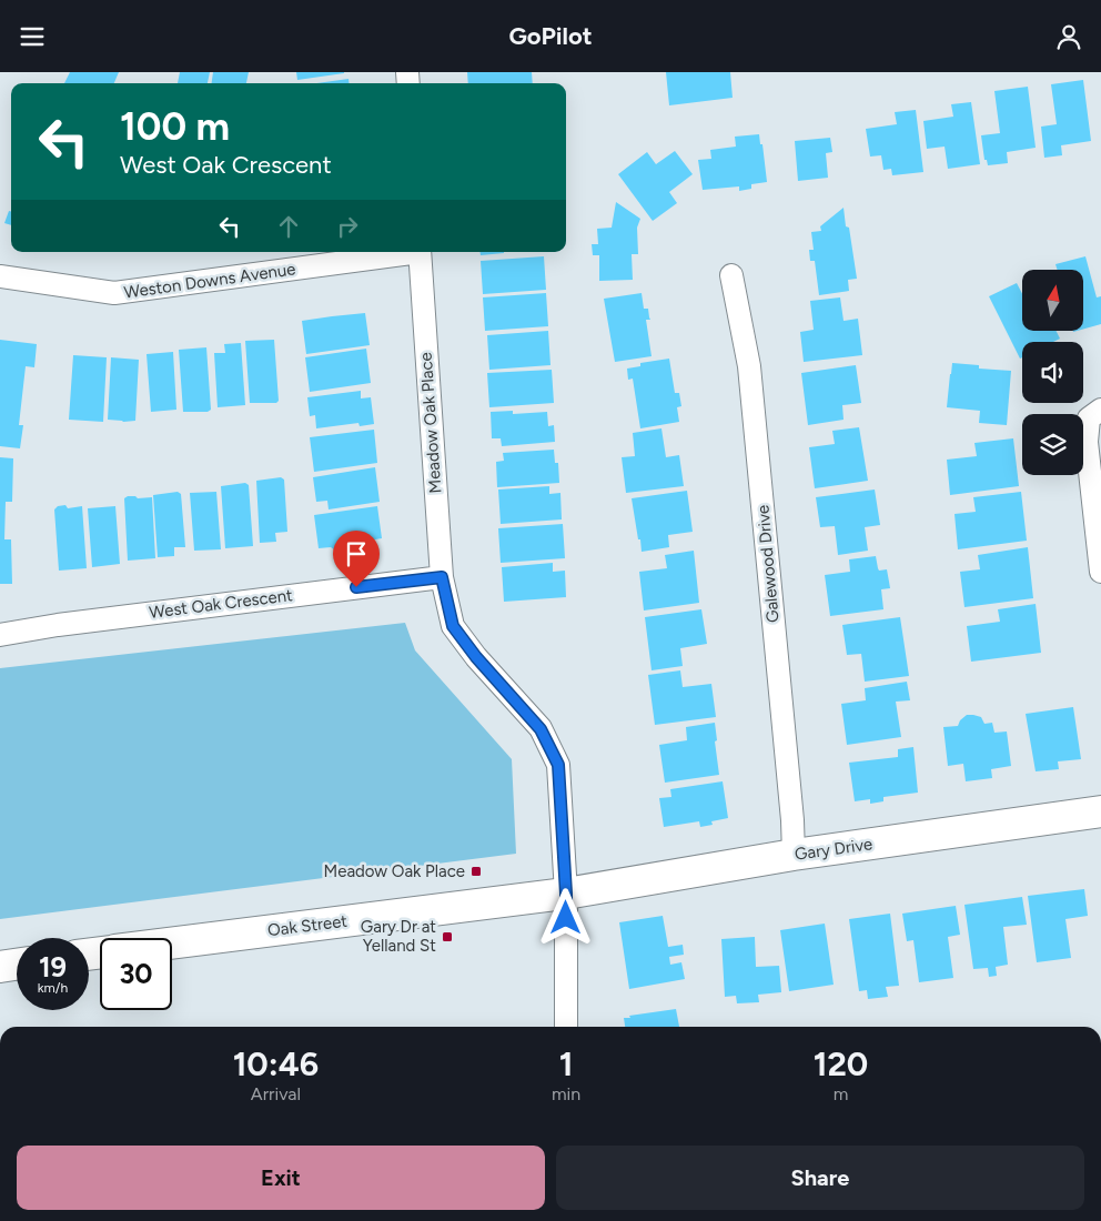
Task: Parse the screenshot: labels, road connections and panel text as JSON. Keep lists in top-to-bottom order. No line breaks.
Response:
{"streets":{"street":["Weston Downs Avenue","Meadow Oak Place","Galewood Drive","West Oak Crescent","Gary Drive","Oak Street"]},"crossings":[["Meadow Oak Place","West Oak Crescent"],["Meadow Oak Place","Gary Drive"],["Meadow Oak Place","Oak Street"],["Galewood Drive","Gary Drive"],["Gary Drive","Oak Street"]],"places":{"transit":["Meadow Oak Place","Gary Dr at Yelland St"]},"north":"top","page":{"header":"GoPilot","turn":["100 m","West Oak Crescent"],"speed":"19 km/h","limit":"30","eta":["10:46","Arrival","1","min","120","m"],"buttons":["Exit","Share"]}}
